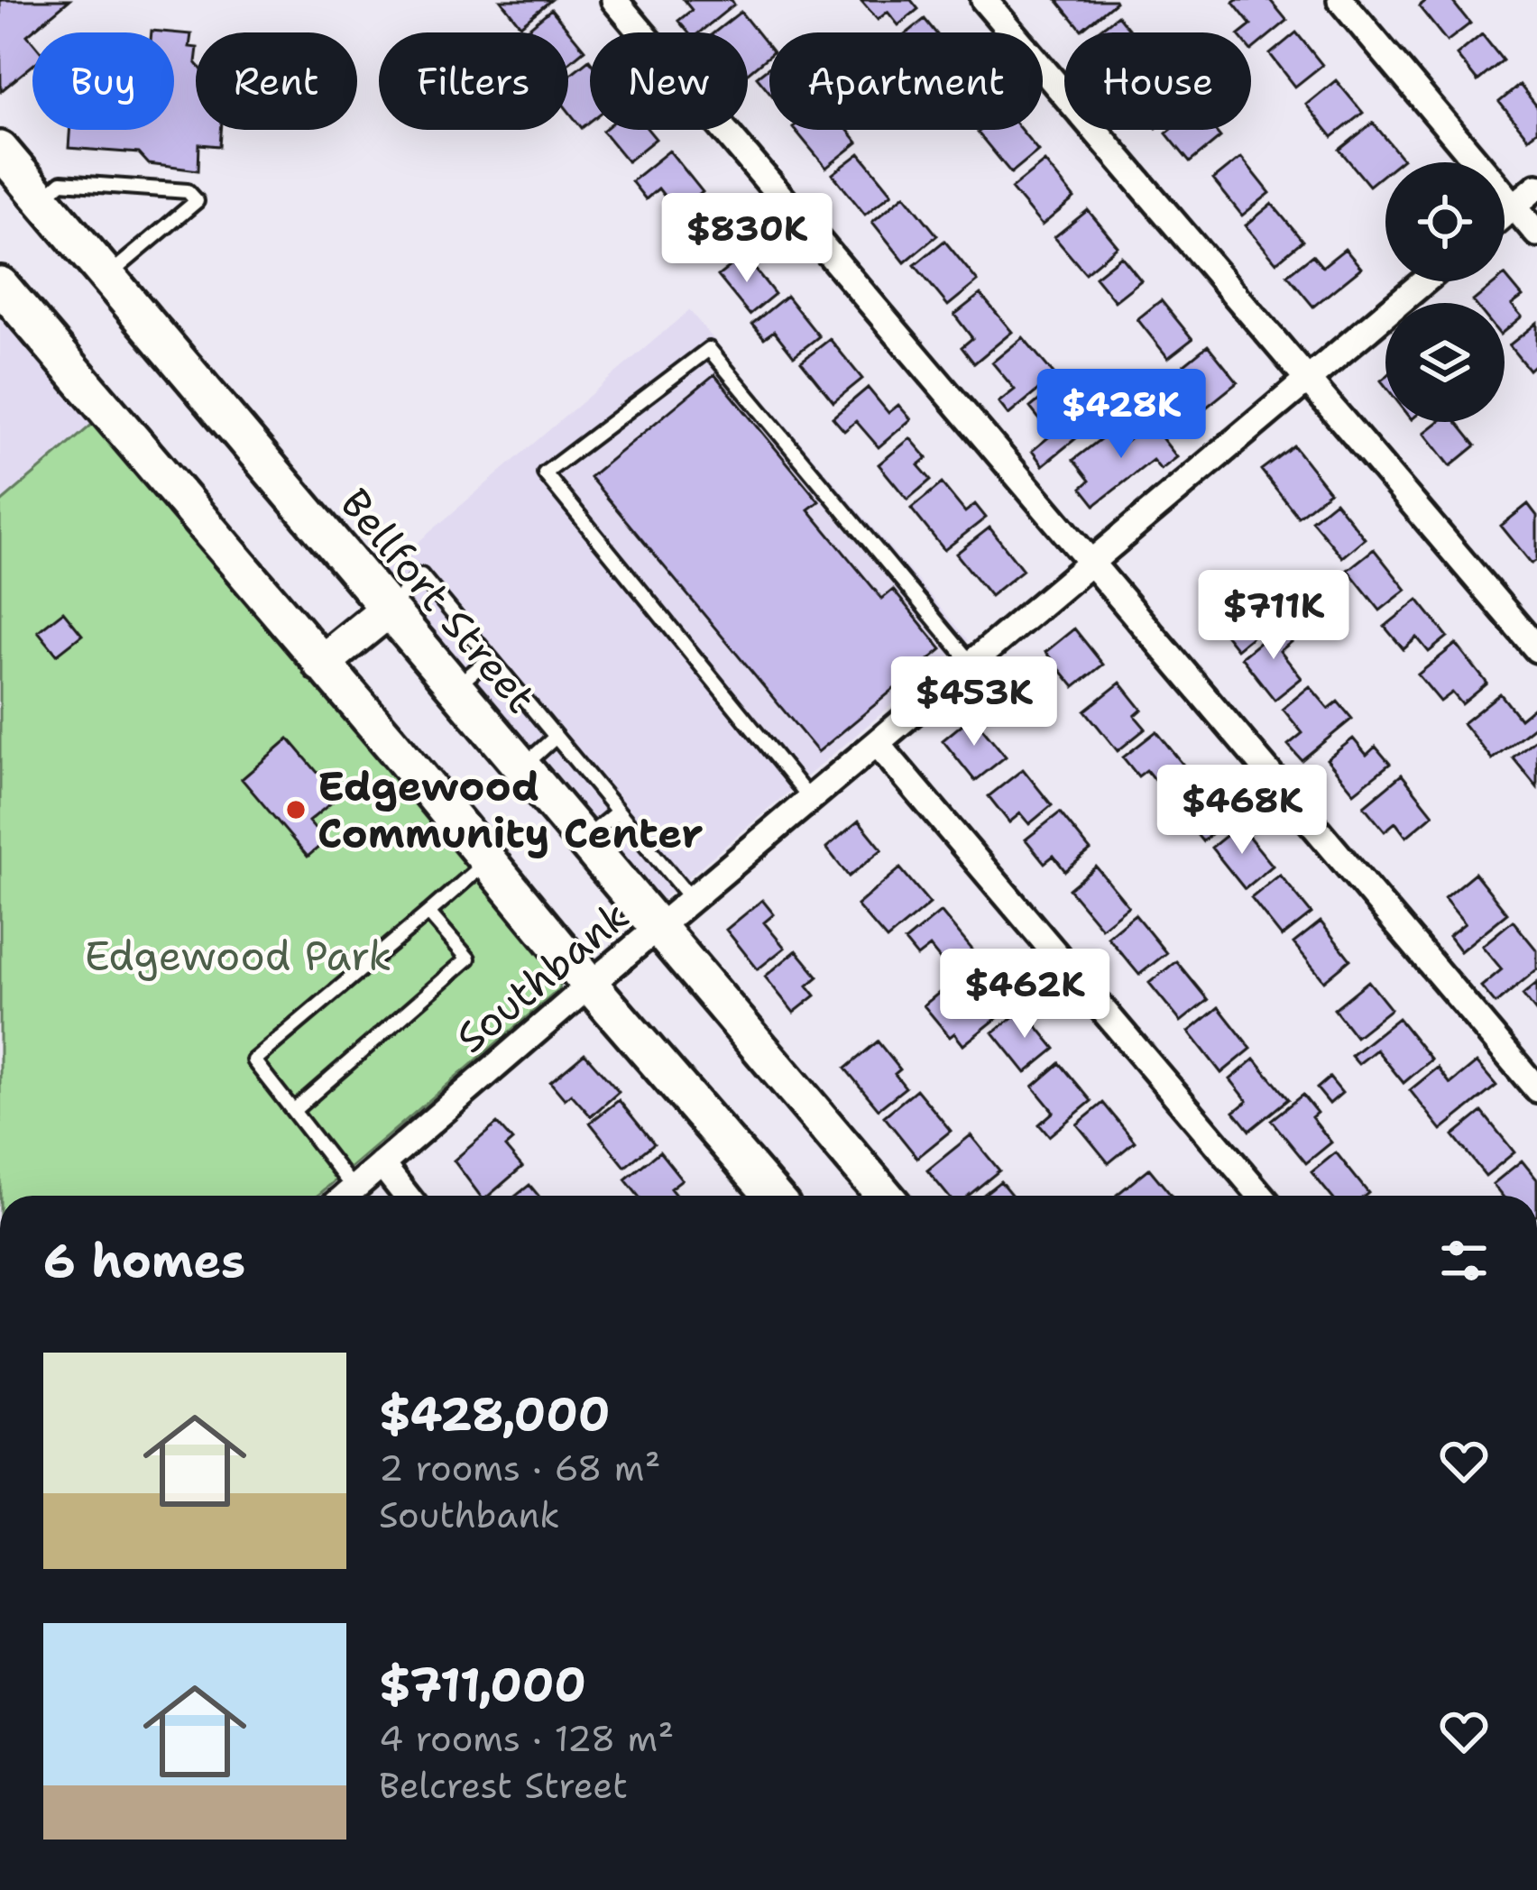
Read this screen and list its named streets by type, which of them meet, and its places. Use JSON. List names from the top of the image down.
{
  "streets": {
    "main road": ["Bellfort Street"],
    "street": ["Southbank"]
  },
  "crossings": [
    ["Bellfort Street", "Southbank"]
  ],
  "parks": ["Edgewood Park"],
  "places": ["Edgewood Community Center"],
  "page": {
    "chip": [
      "Buy",
      "Rent",
      "Filters",
      "New",
      "Apartment",
      "House"
    ],
    "price": [
      "$830K",
      "$428K",
      "$711K",
      "$453K",
      "$468K",
      "$462K"
    ],
    "heading": "6 homes",
    "list": [
      {
        "name": "$428,000",
        "note": "2 rooms · 68 m² · Southbank"
      },
      {
        "name": "$711,000",
        "note": "4 rooms · 128 m² · Belcrest Street"
      }
    ]
  }
}
